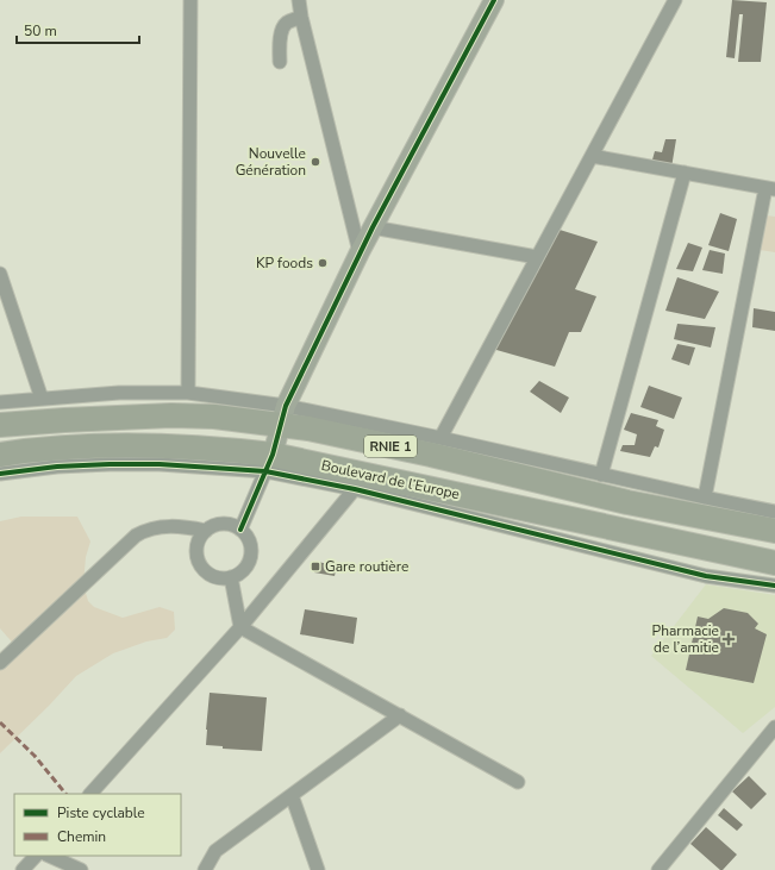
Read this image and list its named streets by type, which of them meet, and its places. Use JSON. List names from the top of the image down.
{
  "streets": {
    "highway": ["RNIE 1", "Boulevard de l’Europe"]
  },
  "places": {
    "other": ["Nouvelle Génération", "KP foods"],
    "transit": ["Gare routière"],
    "health": ["Pharmacie de l’amitie"]
  },
  "legend": ["Piste cyclable", "Chemin"],
  "scale_bar": "50 m"
}
